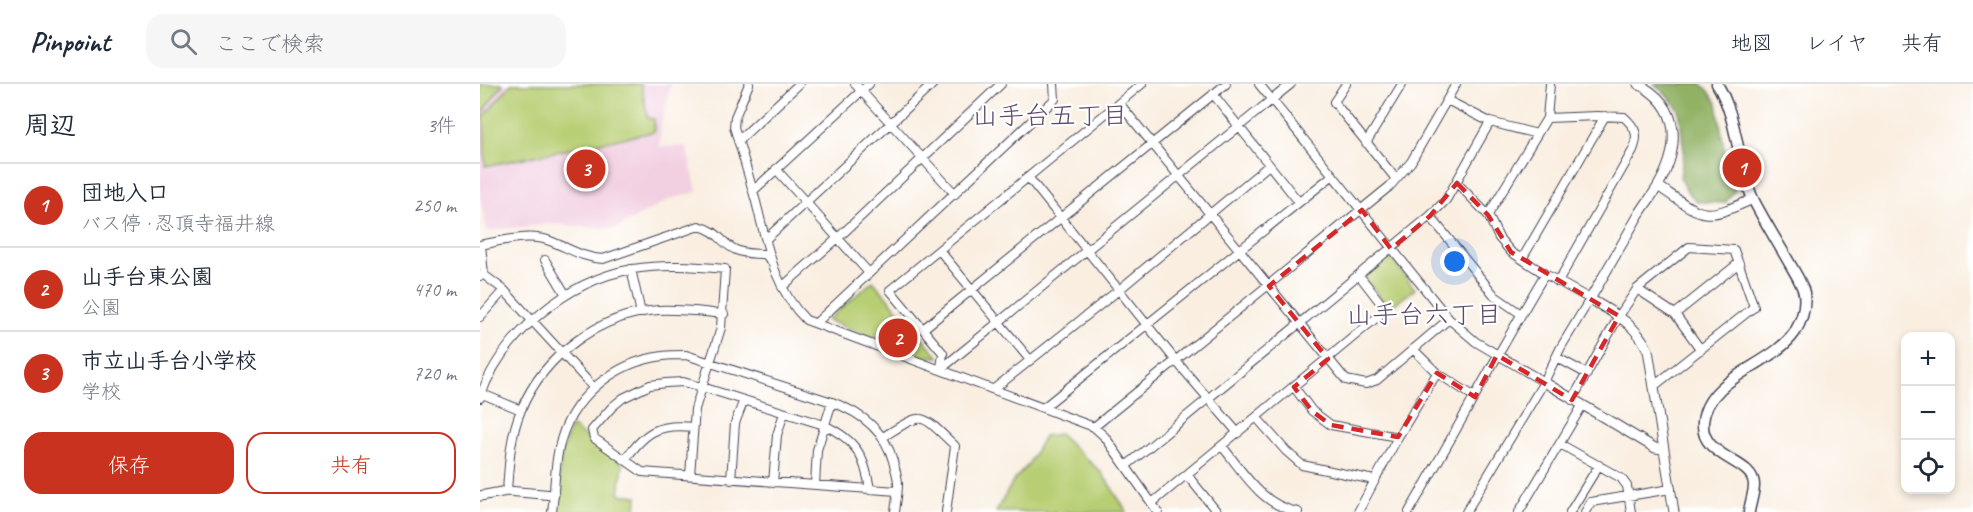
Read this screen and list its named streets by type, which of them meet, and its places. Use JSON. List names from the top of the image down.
{
  "districts": ["山手台五丁目", "山手台六丁目"],
  "page": {
    "header": "Pinpoint",
    "search": "ここで検索",
    "nav": ["地図", "レイヤ", "共有"],
    "heading": ["周辺", "3件"],
    "pins": ["1", "3", "2"],
    "list": [
      {
        "mark": "1",
        "name": "団地入口",
        "note": "バス停 · 忍頂寺福井線",
        "value": "250 m"
      },
      {
        "mark": "2",
        "name": "山手台東公園",
        "note": "公園",
        "value": "470 m"
      },
      {
        "mark": "3",
        "name": "市立山手台小学校",
        "note": "学校",
        "value": "720 m"
      }
    ],
    "map_buttons": ["+", "−"],
    "buttons": ["保存", "共有"]
  }
}
